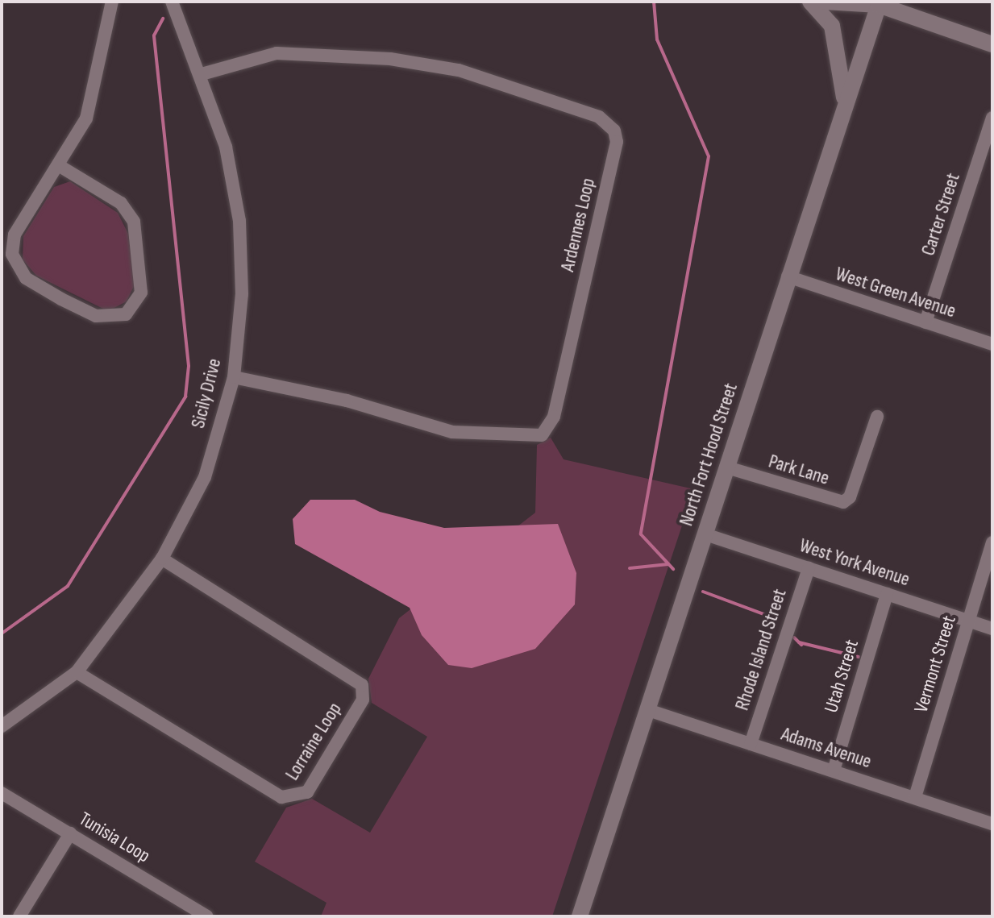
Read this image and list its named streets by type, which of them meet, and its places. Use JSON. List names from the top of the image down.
{
  "streets": {
    "main road": ["North Fort Hood Street"],
    "street": [
      "Carter Street",
      "Ardennes Loop",
      "West Green Avenue",
      "Sicily Drive",
      "Park Lane",
      "West York Avenue",
      "Rhode Island Street",
      "Vermont Street",
      "Utah Street",
      "Lorraine Loop",
      "Adams Avenue",
      "Tunisia Loop"
    ]
  },
  "crossings": [
    ["Carter Street", "West Green Avenue"],
    ["Ardennes Loop", "Sicily Drive"],
    ["West Green Avenue", "North Fort Hood Street"],
    ["Sicily Drive", "Lorraine Loop"],
    ["North Fort Hood Street", "Park Lane"],
    ["North Fort Hood Street", "West York Avenue"],
    ["North Fort Hood Street", "Adams Avenue"],
    ["West York Avenue", "Rhode Island Street"],
    ["West York Avenue", "Vermont Street"],
    ["West York Avenue", "Utah Street"],
    ["Rhode Island Street", "Adams Avenue"],
    ["Vermont Street", "Adams Avenue"],
    ["Utah Street", "Adams Avenue"]
  ]
}
